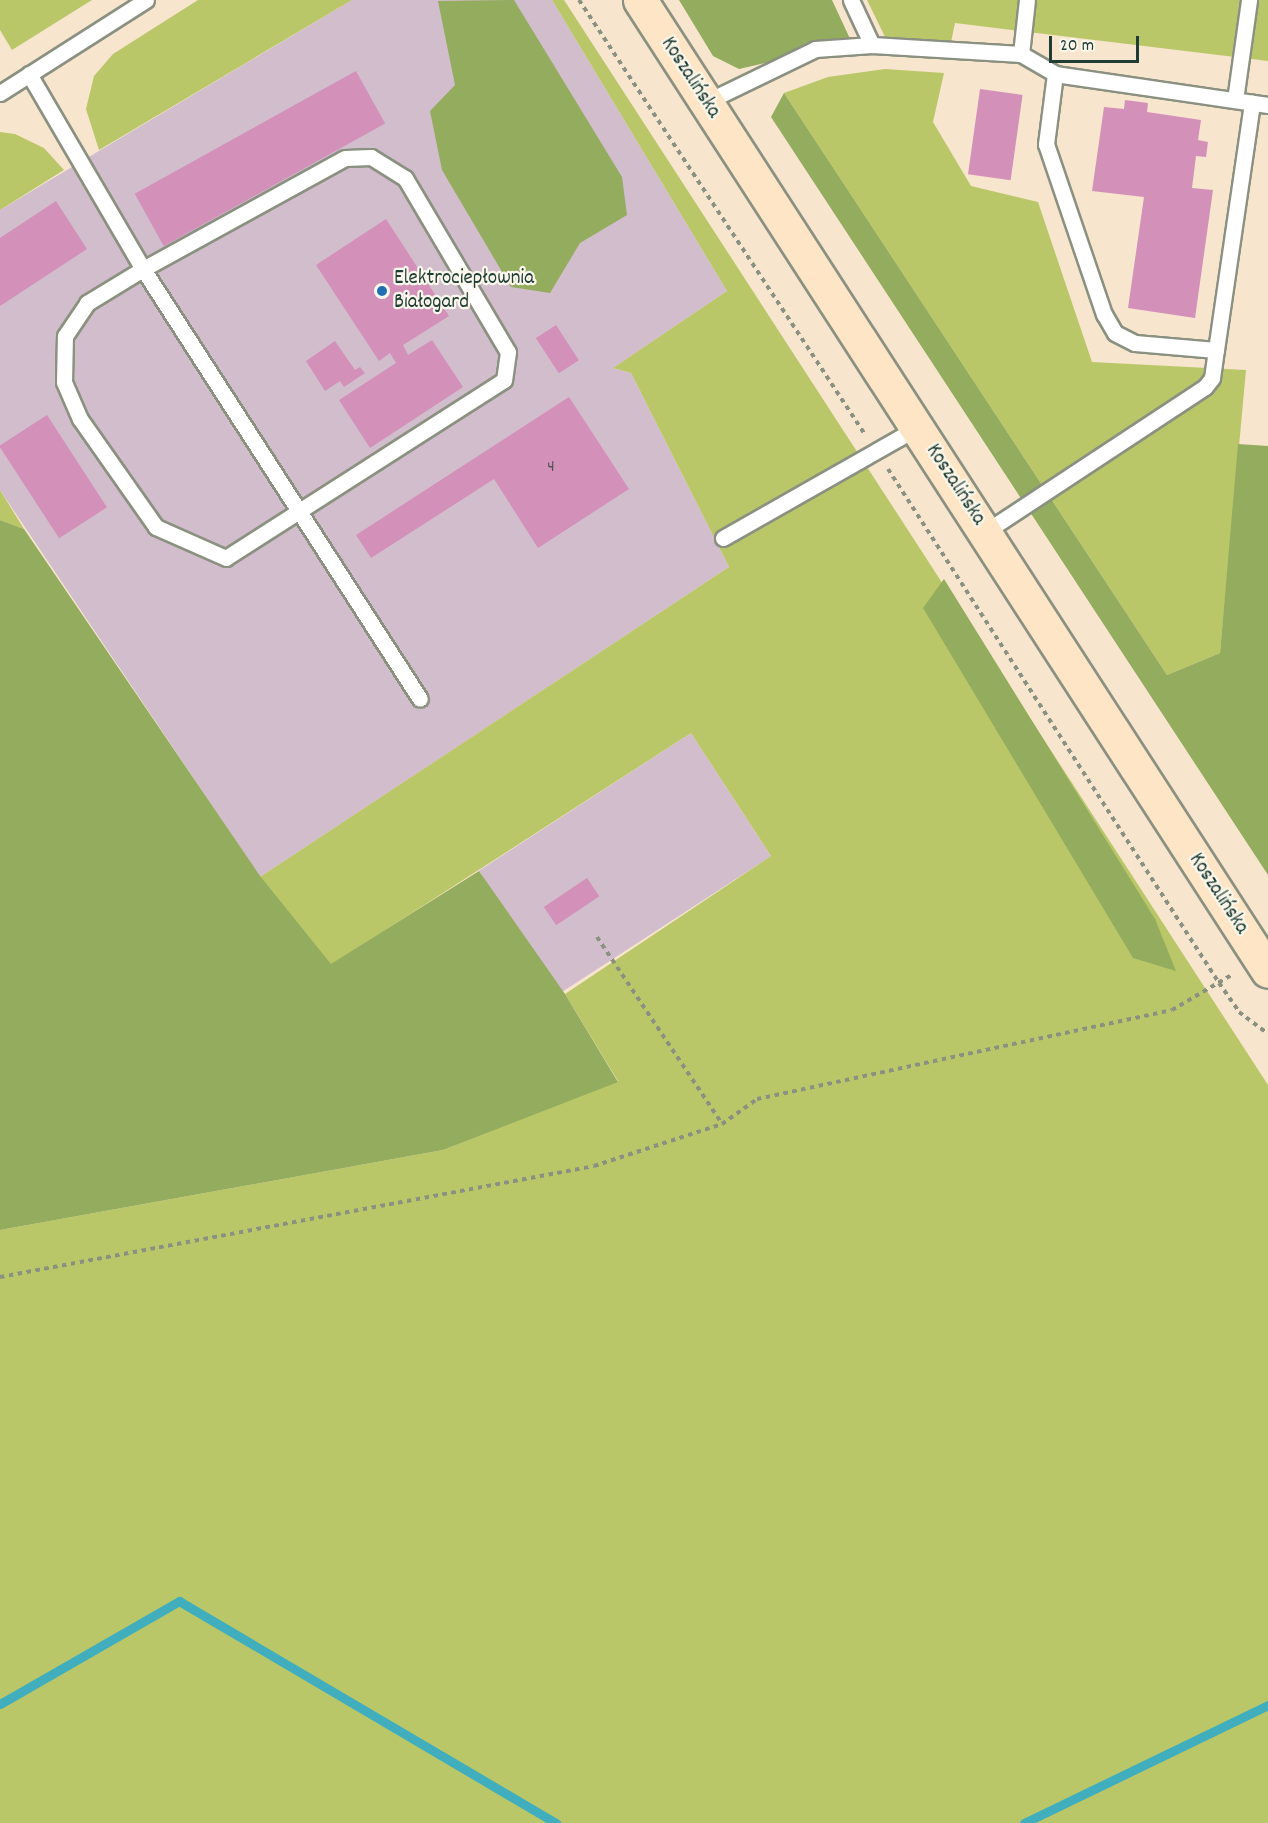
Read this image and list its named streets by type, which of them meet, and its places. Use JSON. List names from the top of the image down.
{
  "streets": {
    "street": ["Koszalińska"]
  },
  "places": ["Elektrociepłownia Białogard"],
  "house_numbers": ["4"],
  "scale_bar": "20 m"
}
